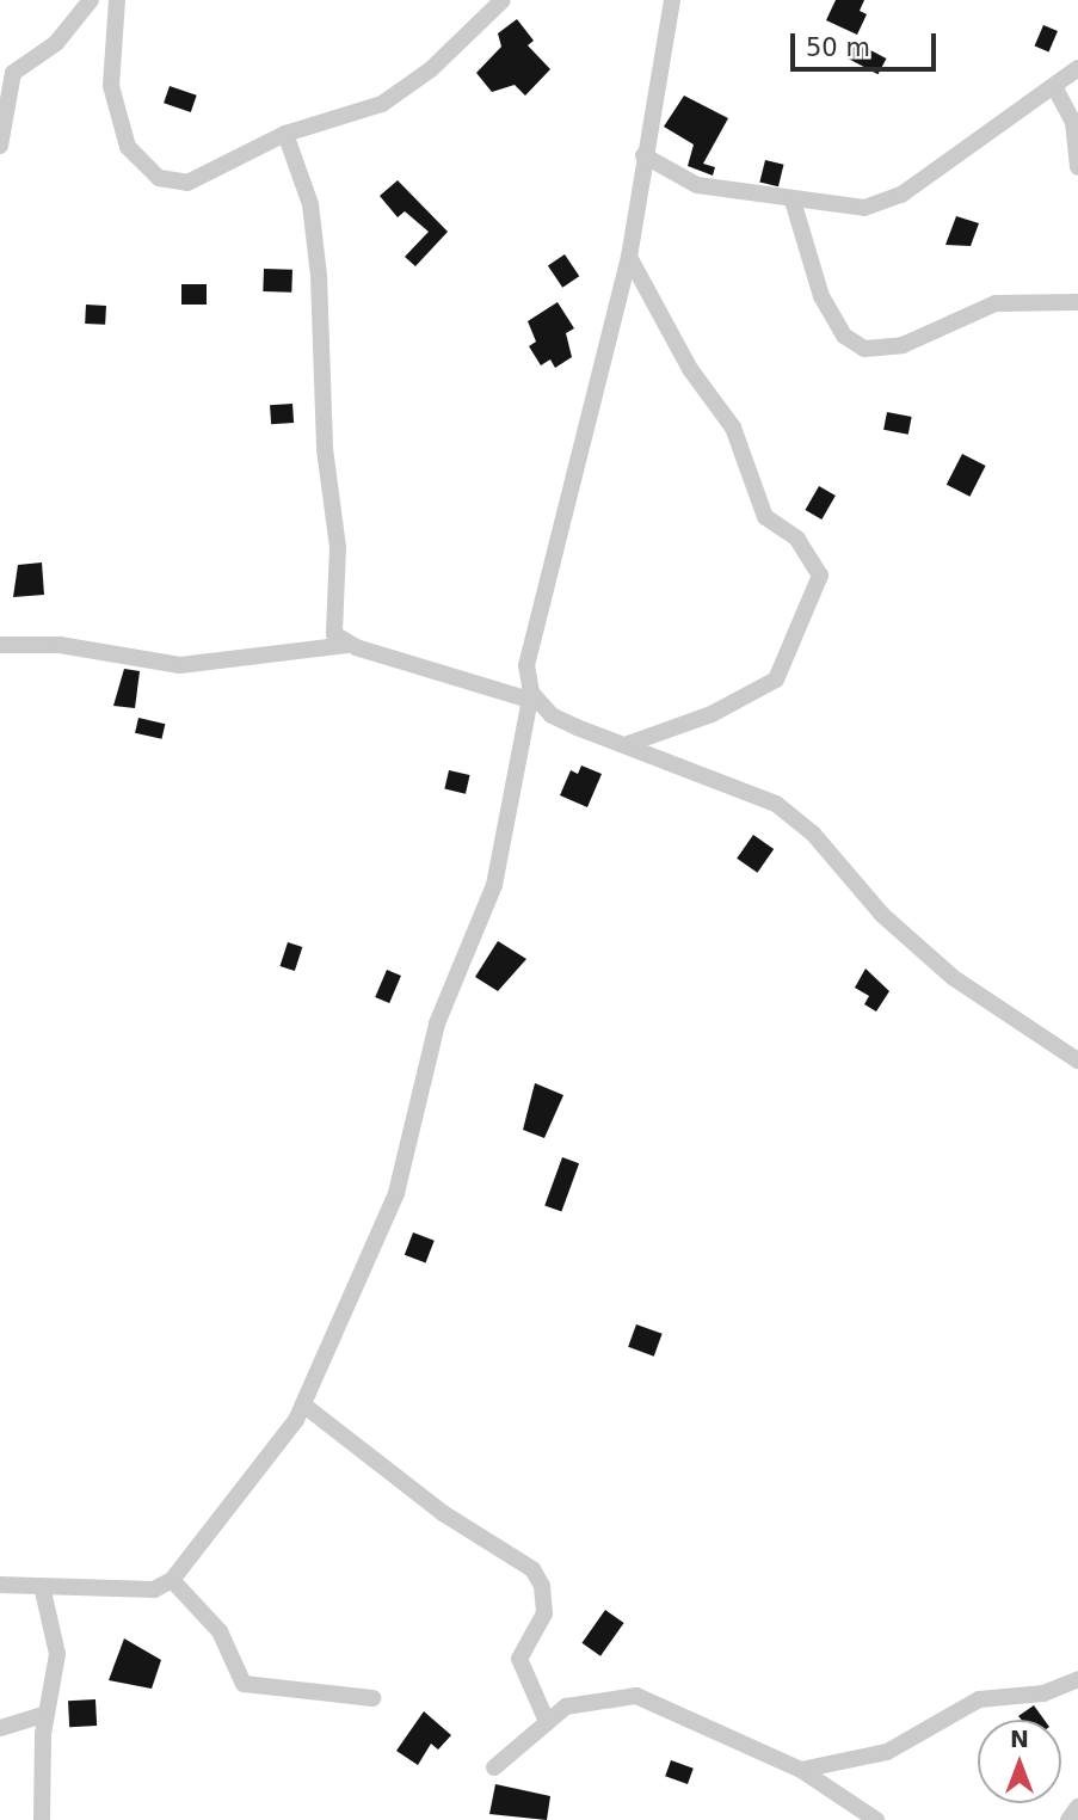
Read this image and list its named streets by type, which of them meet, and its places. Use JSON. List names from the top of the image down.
{
  "scale_bar": "50 m",
  "north": "top"
}
